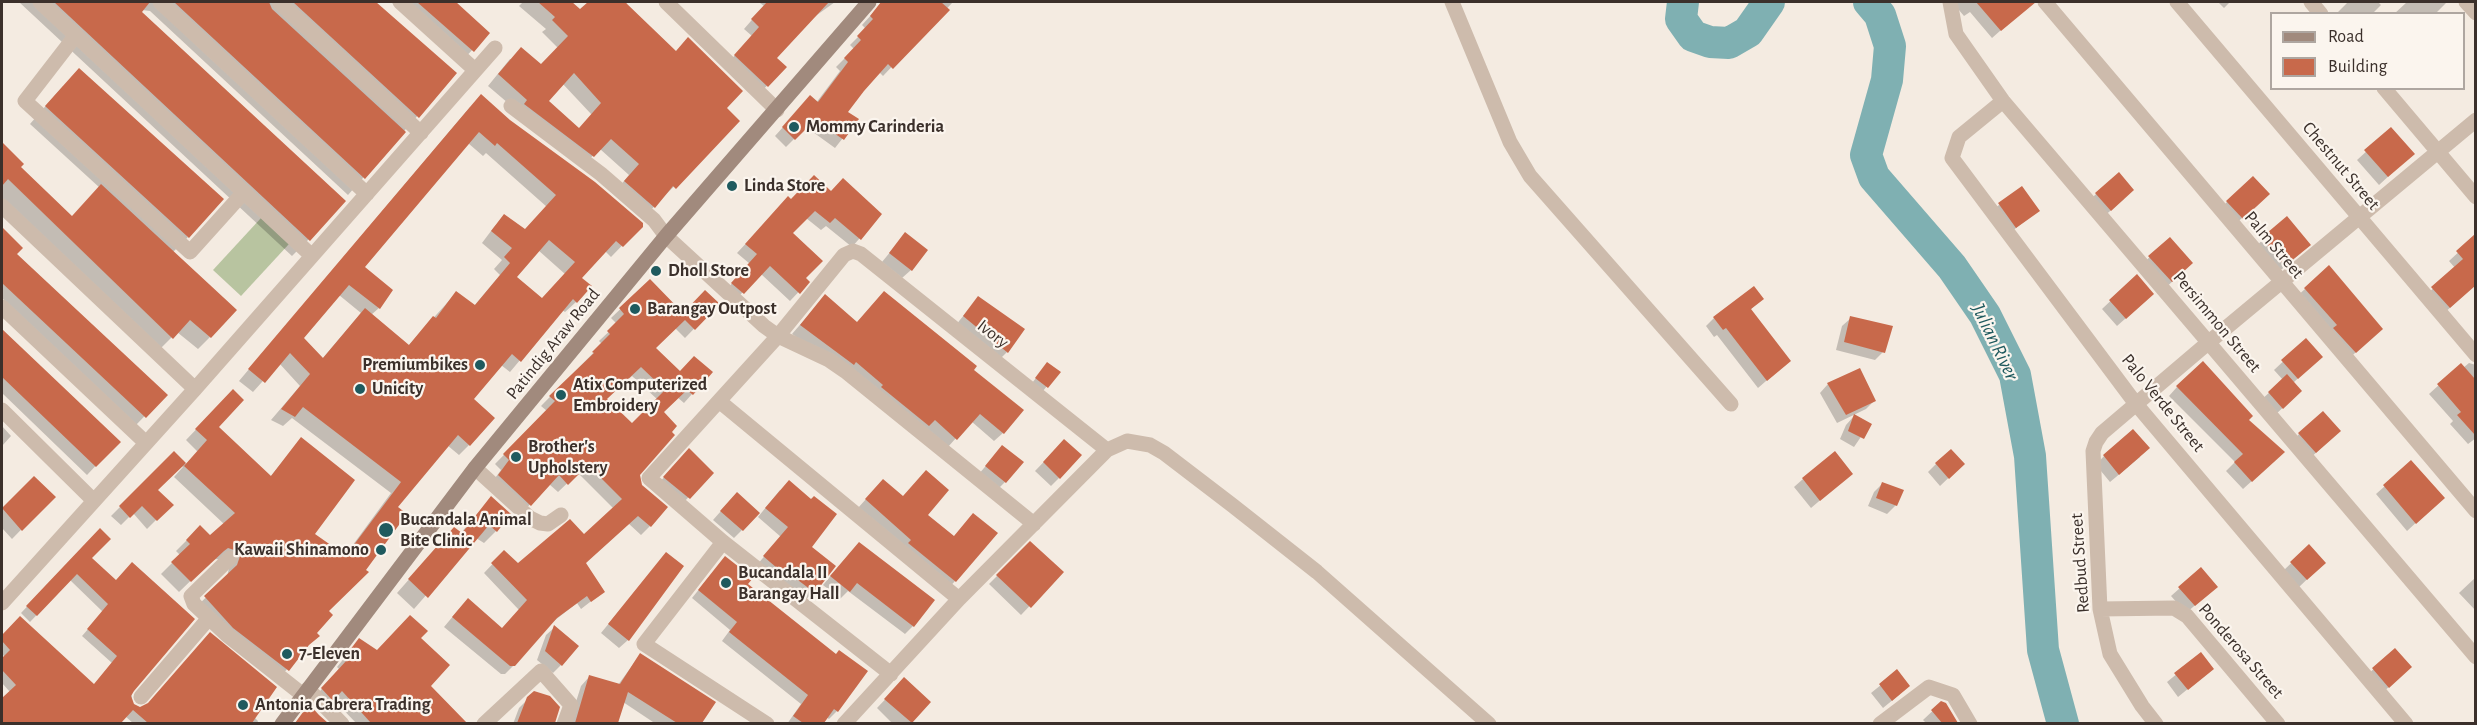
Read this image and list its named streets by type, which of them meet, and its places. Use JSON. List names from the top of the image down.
{
  "streets": {
    "main road": ["Patindig Araw Road"],
    "street": [
      "Chestnut Street",
      "Palm Street",
      "Persimmon Street",
      "Ivory",
      "Palo Verde Street",
      "Redbud Street",
      "Ponderosa Street"
    ]
  },
  "crossings": [
    ["Chestnut Street", "Redbud Street"],
    ["Palm Street", "Redbud Street"],
    ["Persimmon Street", "Palo Verde Street"],
    ["Persimmon Street", "Redbud Street"],
    ["Palo Verde Street", "Redbud Street"],
    ["Redbud Street", "Ponderosa Street"]
  ],
  "water": ["Julian River"],
  "places": [
    "Mommy Carinderia",
    "Linda Store",
    "Dholl Store",
    "Barangay Outpost",
    "Premiumbikes",
    "Unicity",
    "Atix Computerized Embroidery",
    "Brother's Upholstery",
    "Bucandala Animal Bite Clinic",
    "Kawaii Shinamono",
    "Bucandala II Barangay Hall",
    "7-Eleven",
    "Antonia Cabrera Trading"
  ],
  "legend": ["Road", "Building"]
}
